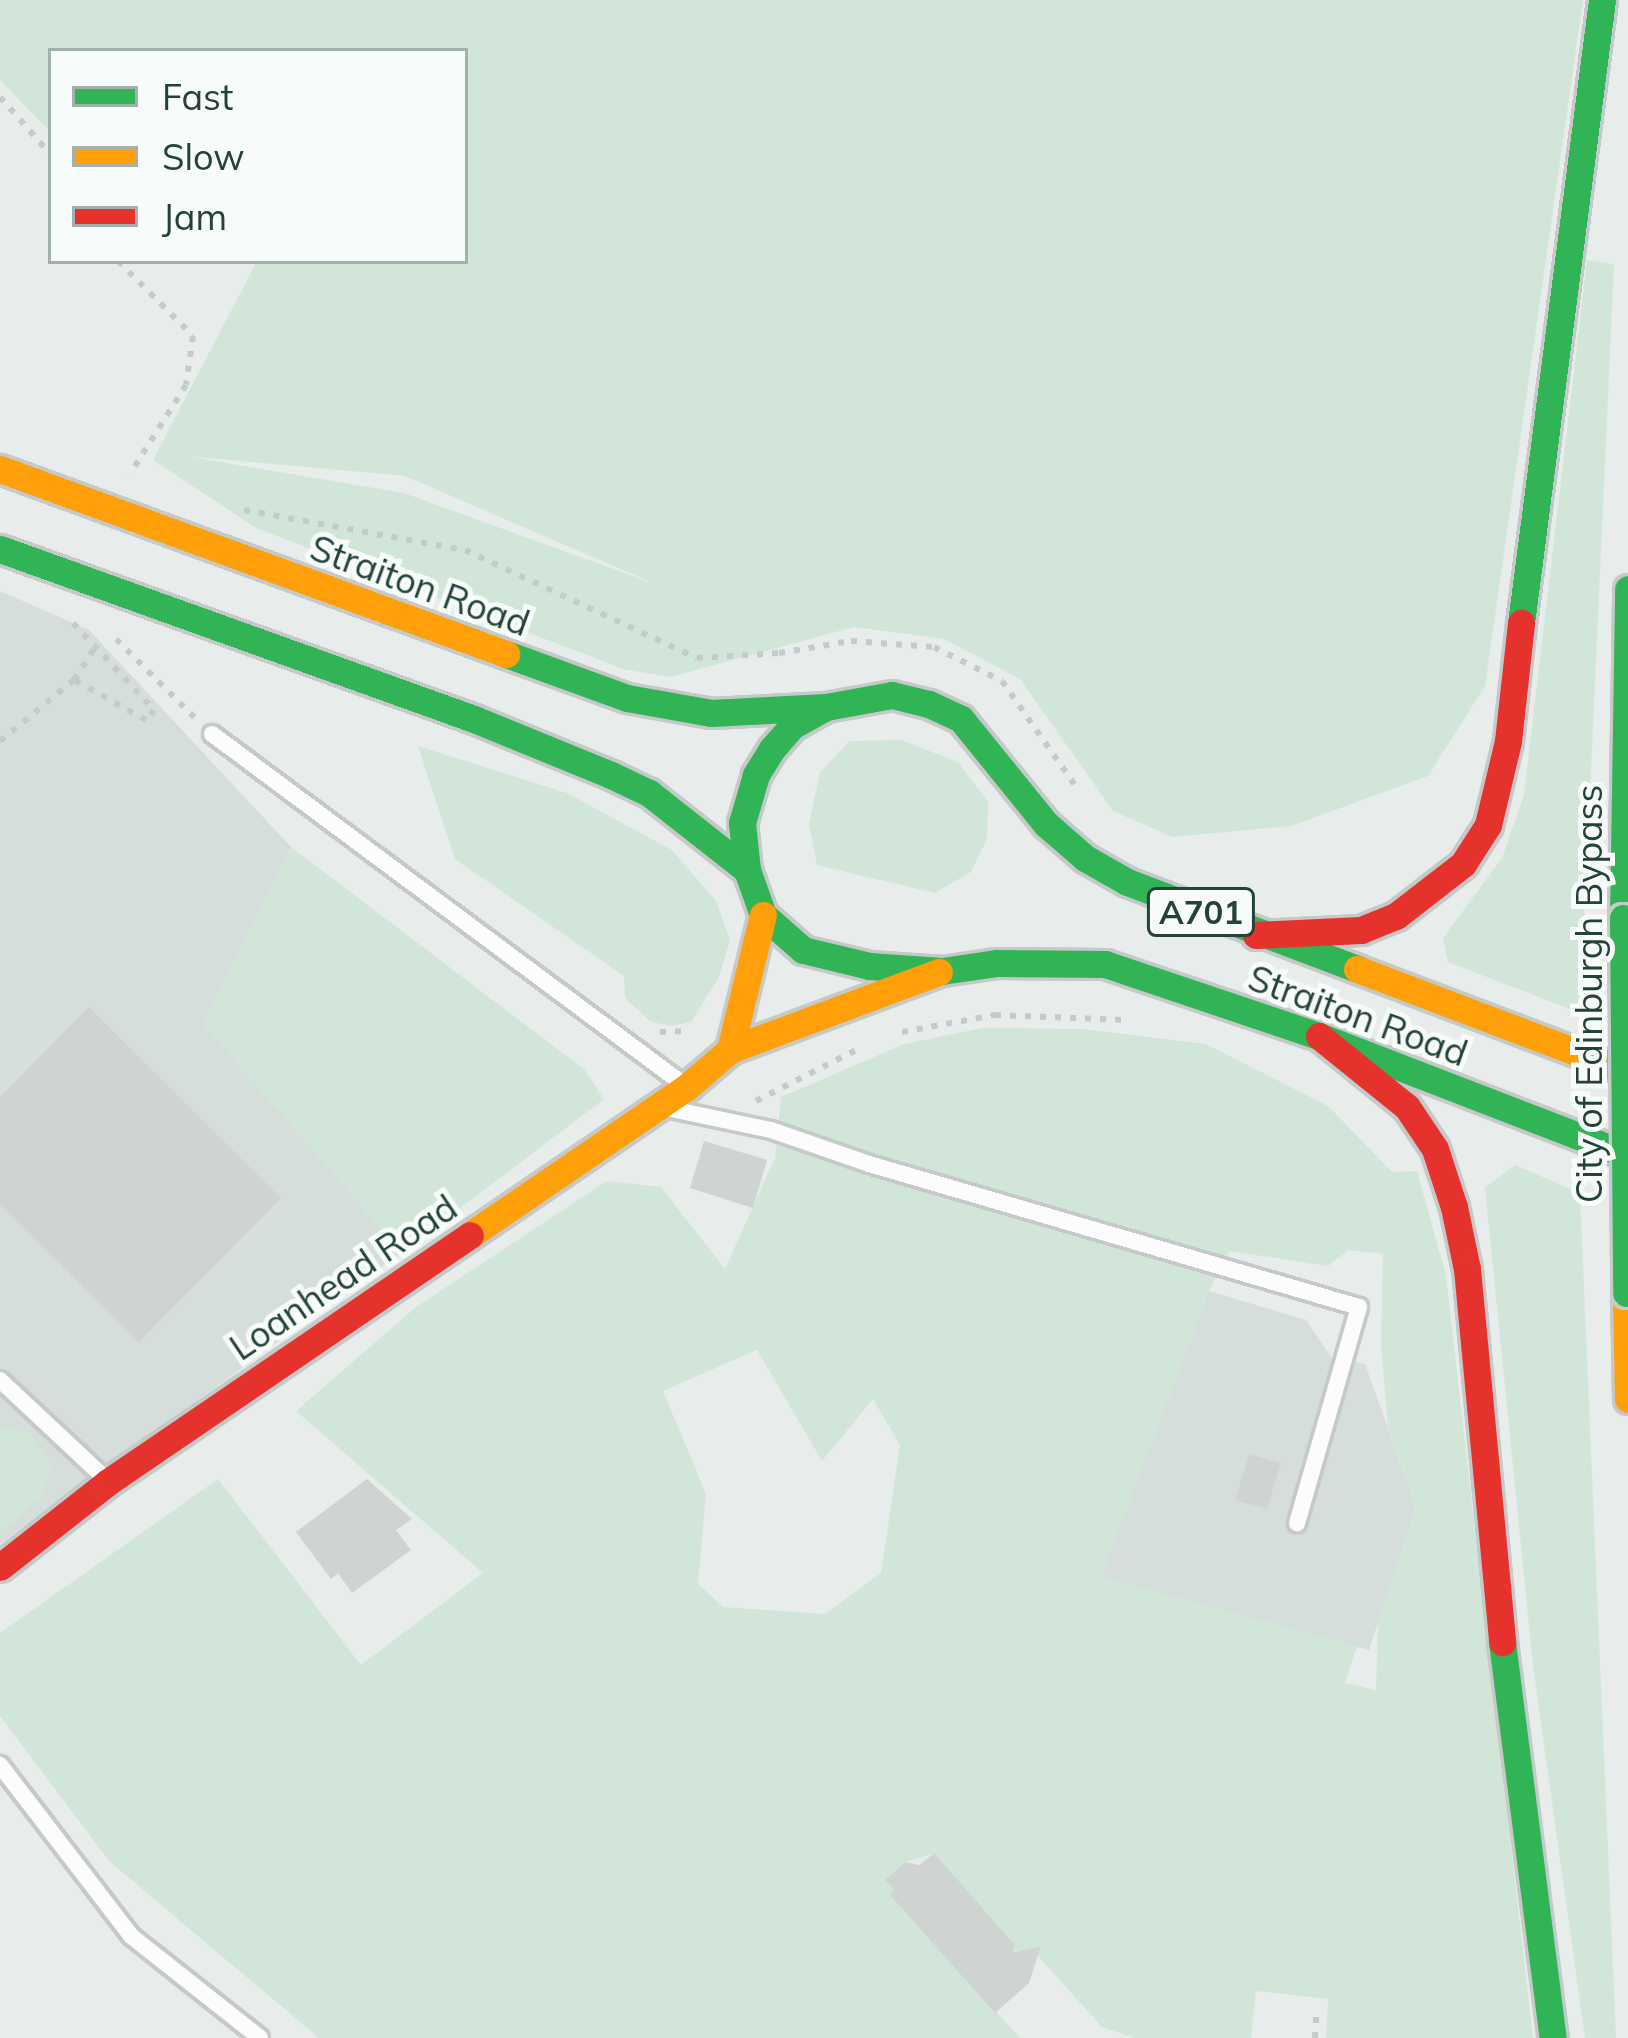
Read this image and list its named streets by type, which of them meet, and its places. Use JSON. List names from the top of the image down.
{
  "streets": {
    "main road": [
      "Straiton Road",
      "A701",
      "City of Edinburgh Bypass",
      "Loanhead Road"
    ]
  },
  "crossings": [
    ["Straiton Road", "Loanhead Road"]
  ],
  "legend": ["Fast", "Slow", "Jam"]
}
